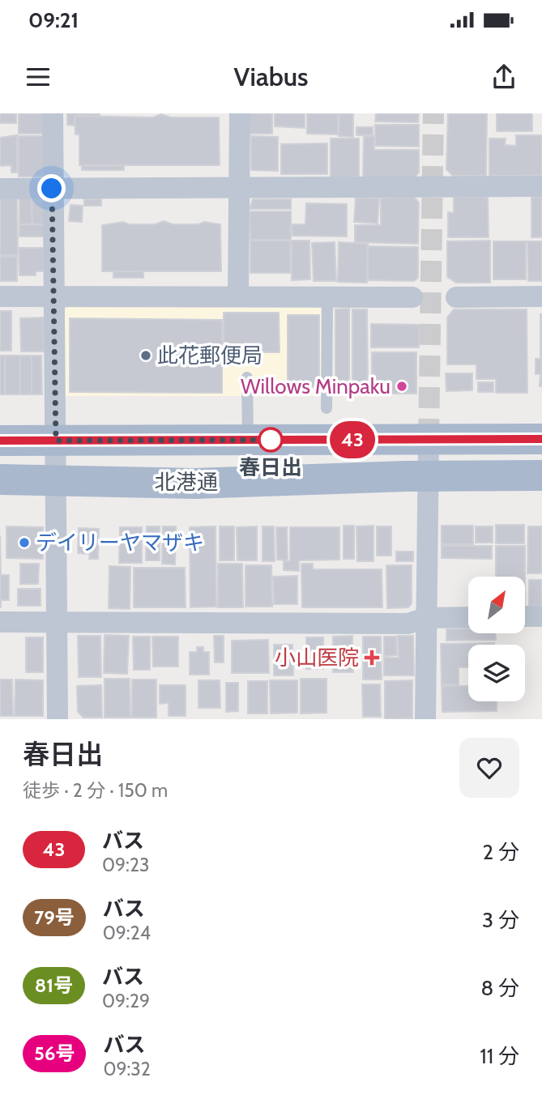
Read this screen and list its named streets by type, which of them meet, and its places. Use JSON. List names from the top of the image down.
{
  "streets": {
    "main road": ["北港通"]
  },
  "places": {
    "other": [
      "此花郵便局",
      "Willows Minpaku",
      "春日出",
      "デイリーヤマザキ"
    ],
    "health": ["小山医院"]
  },
  "lines": ["bus line 43"],
  "north": "top right",
  "page": {
    "status": "09:21",
    "header": "Viabus",
    "on_map": "43",
    "heading": ["春日出", "徒歩 · 2 分 · 150 m"],
    "list": [
      {
        "mark": "43",
        "name": "バス",
        "note": "09:23",
        "value": "2 分"
      },
      {
        "mark": "79号",
        "name": "バス",
        "note": "09:24",
        "value": "3 分"
      },
      {
        "mark": "81号",
        "name": "バス",
        "note": "09:29",
        "value": "8 分"
      },
      {
        "mark": "56号",
        "name": "バス",
        "note": "09:32",
        "value": "11 分"
      }
    ]
  }
}
